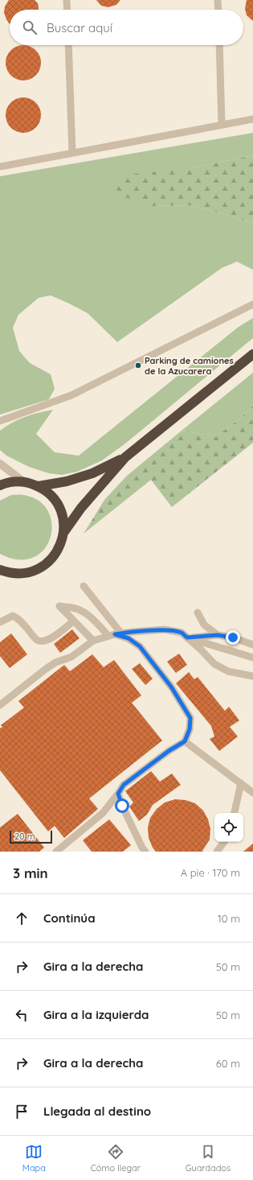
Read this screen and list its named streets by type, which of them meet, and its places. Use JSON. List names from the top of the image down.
{
  "places": ["Parking de camiones de la Azucarera"],
  "scale_bar": "20 m",
  "page": {
    "search": "Buscar aquí",
    "scale": "20 m",
    "heading": ["3 min", "A pie · 170 m"],
    "list": [
      ["Continúa", "10 m"],
      ["Gira a la derecha", "50 m"],
      ["Gira a la izquierda", "50 m"],
      ["Gira a la derecha", "60 m"],
      "Llegada al destino"
    ],
    "nav": ["Mapa", "Cómo llegar", "Guardados"]
  }
}
